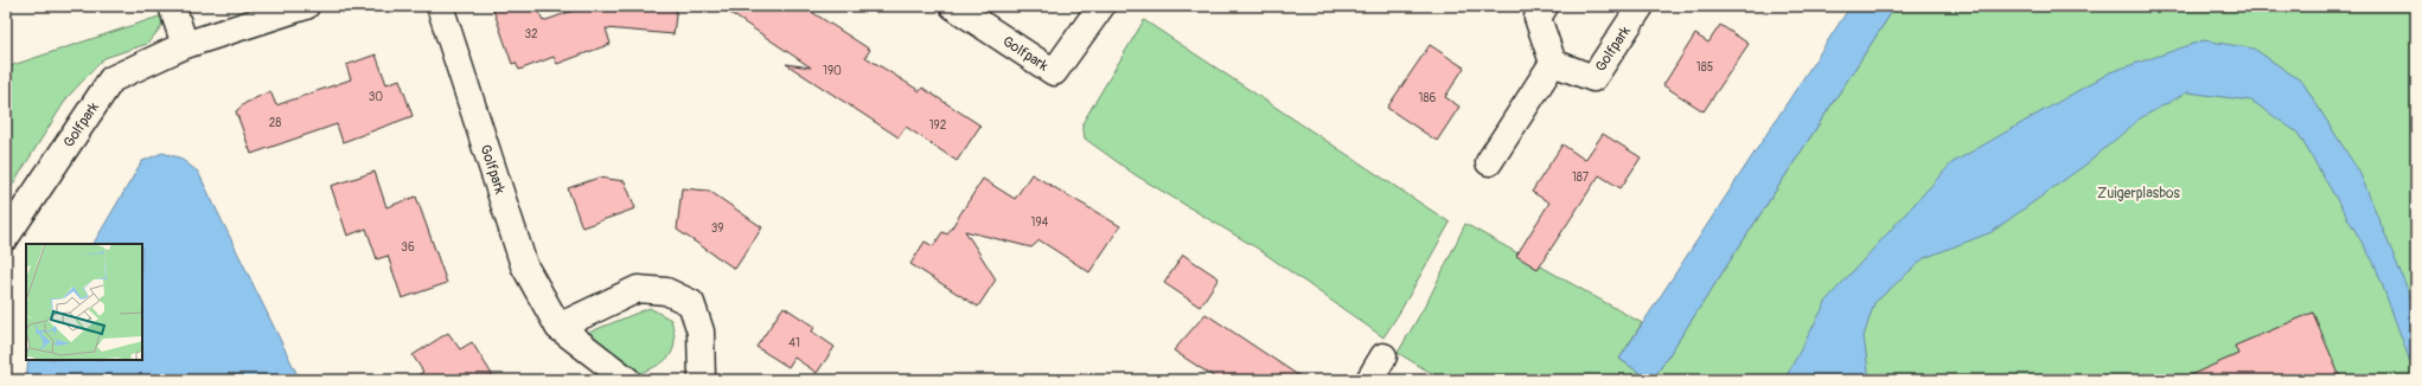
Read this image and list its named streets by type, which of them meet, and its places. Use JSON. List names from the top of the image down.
{
  "streets": {
    "street": ["Golfpark"]
  },
  "parks": ["Zuigerplasbos"],
  "house_numbers": [
    "32",
    "185",
    "190",
    "30",
    "186",
    "28",
    "192",
    "187",
    "194",
    "39",
    "36",
    "41"
  ]
}
